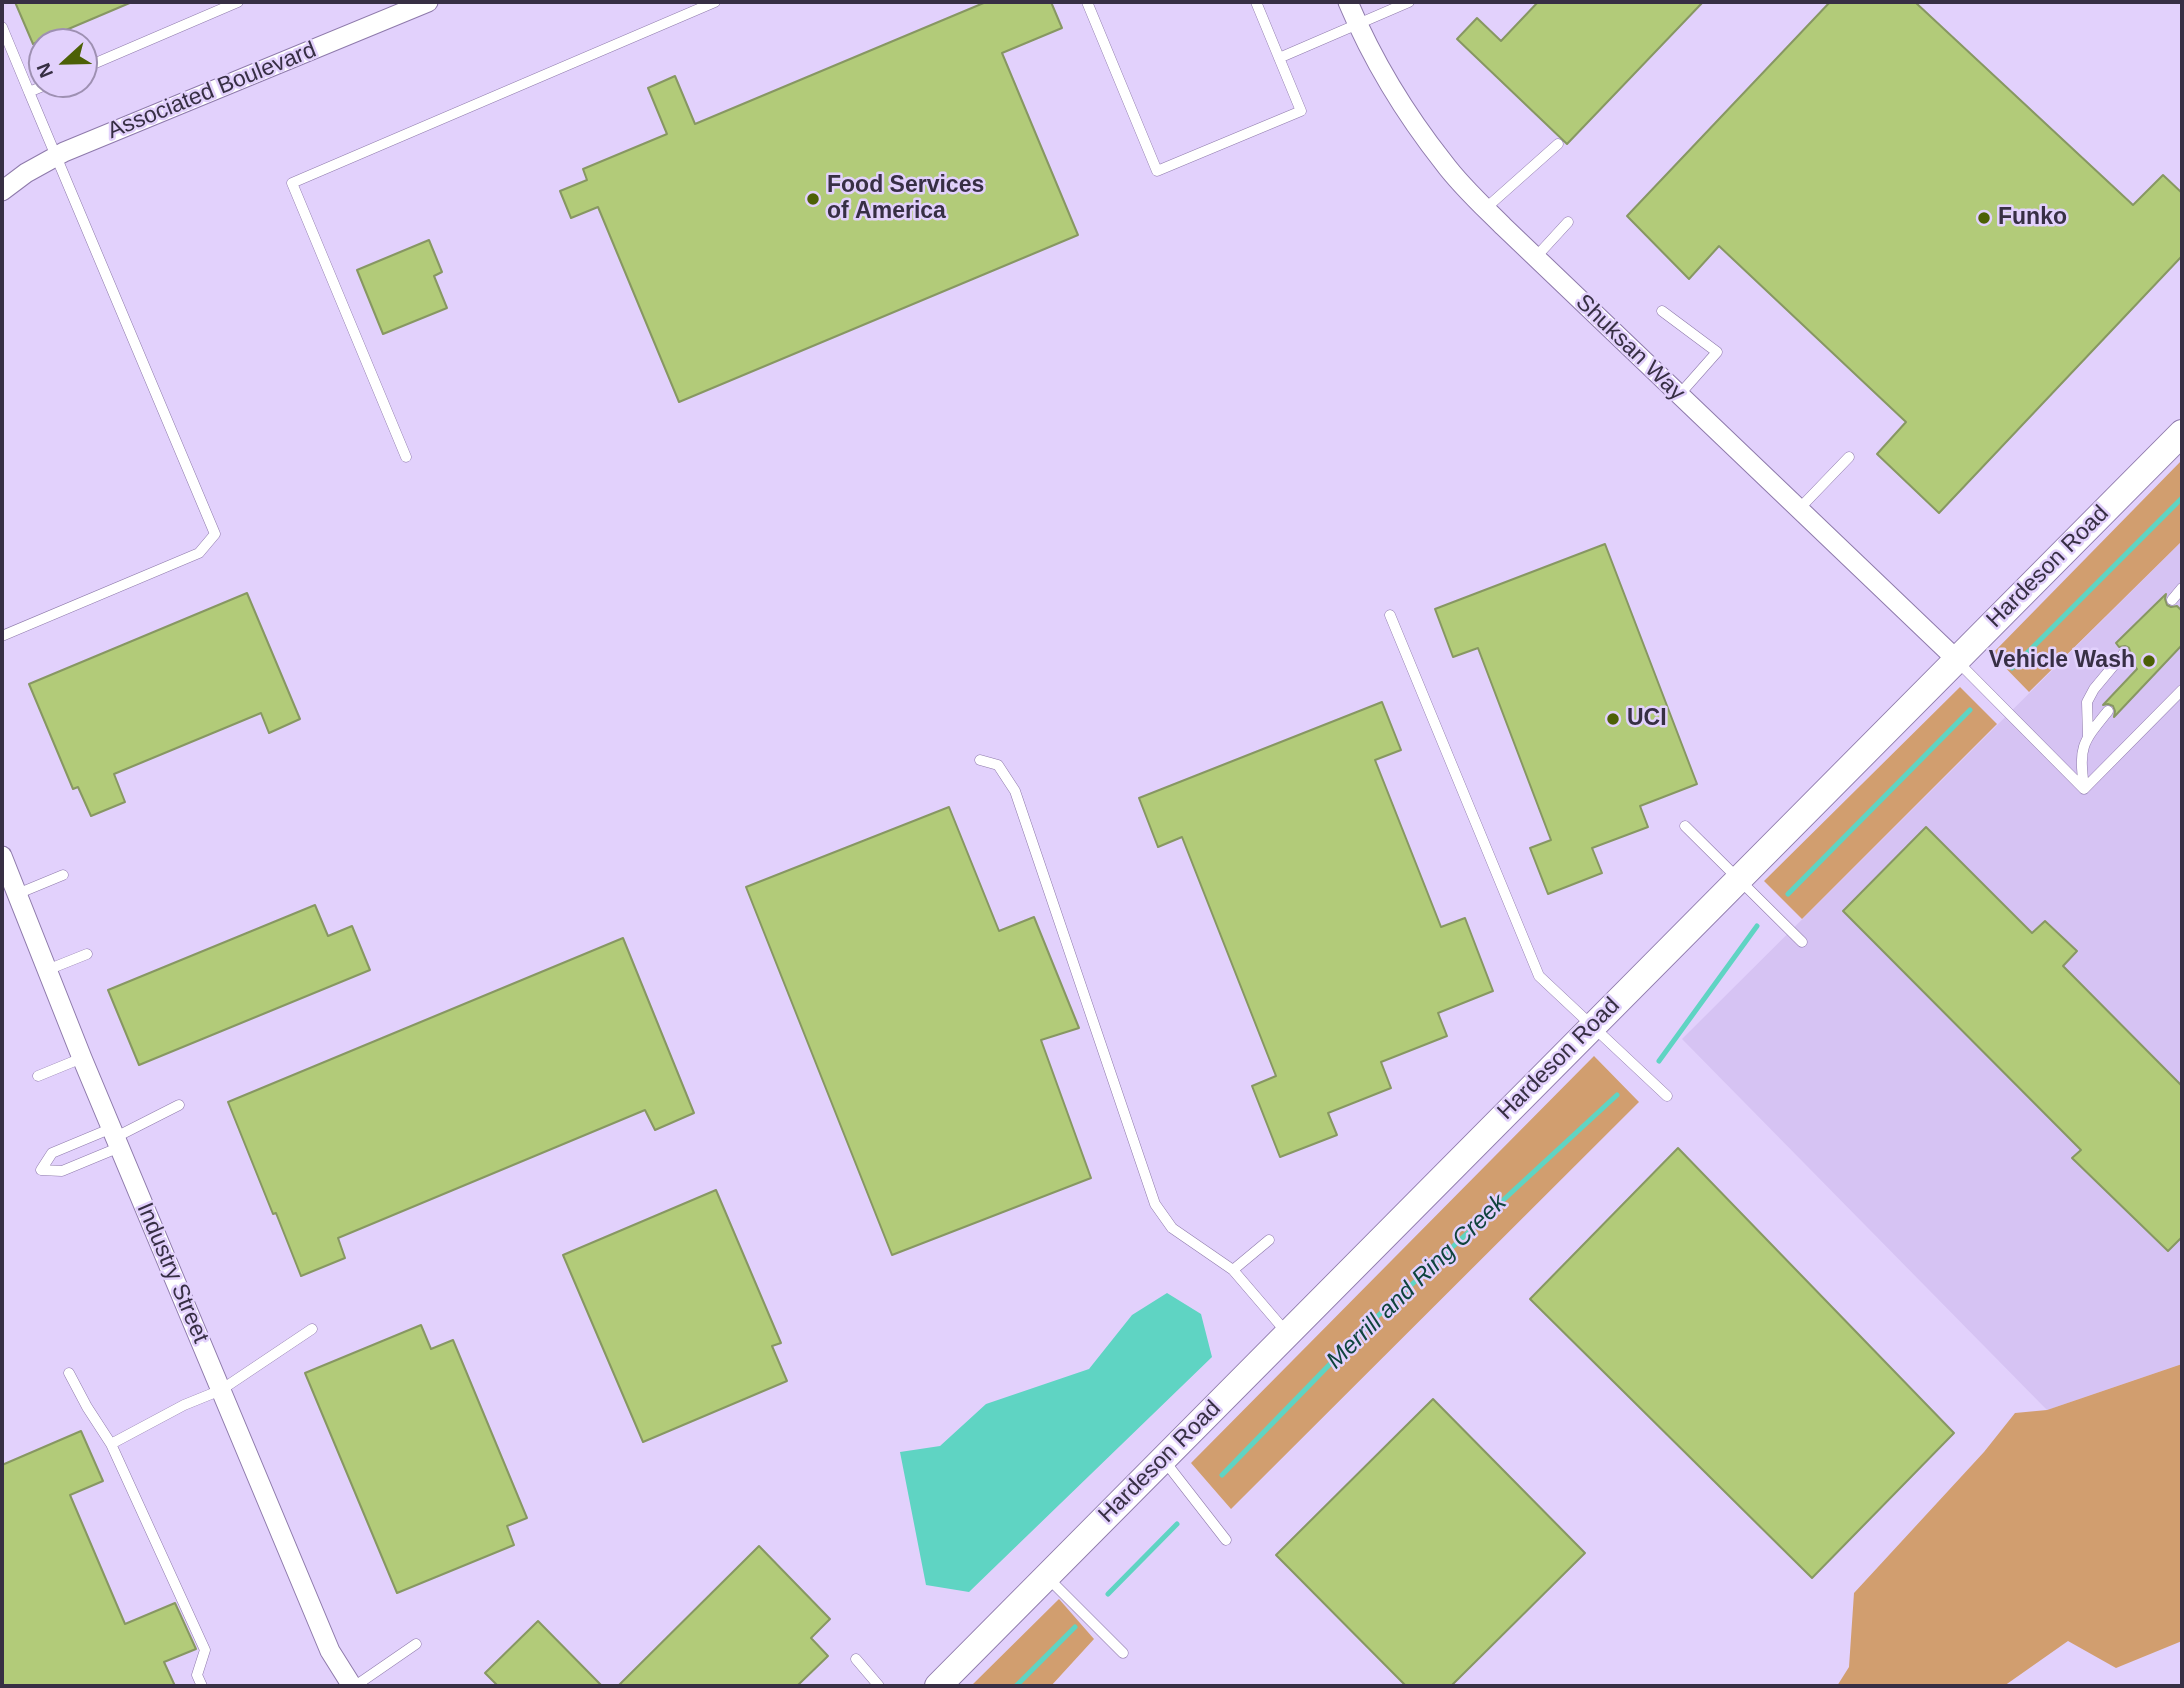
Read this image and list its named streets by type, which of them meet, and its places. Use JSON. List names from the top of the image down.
{
  "streets": {
    "street": [
      "Associated Boulevard",
      "Shuksan Way",
      "Hardeson Road",
      "Industry Street"
    ]
  },
  "crossings": [
    ["Shuksan Way", "Hardeson Road"]
  ],
  "water": ["Merrill and Ring Creek"],
  "places": [
    "Food Services of America",
    "Funko",
    "Vehicle Wash",
    "UCI"
  ],
  "north": "left"
}
